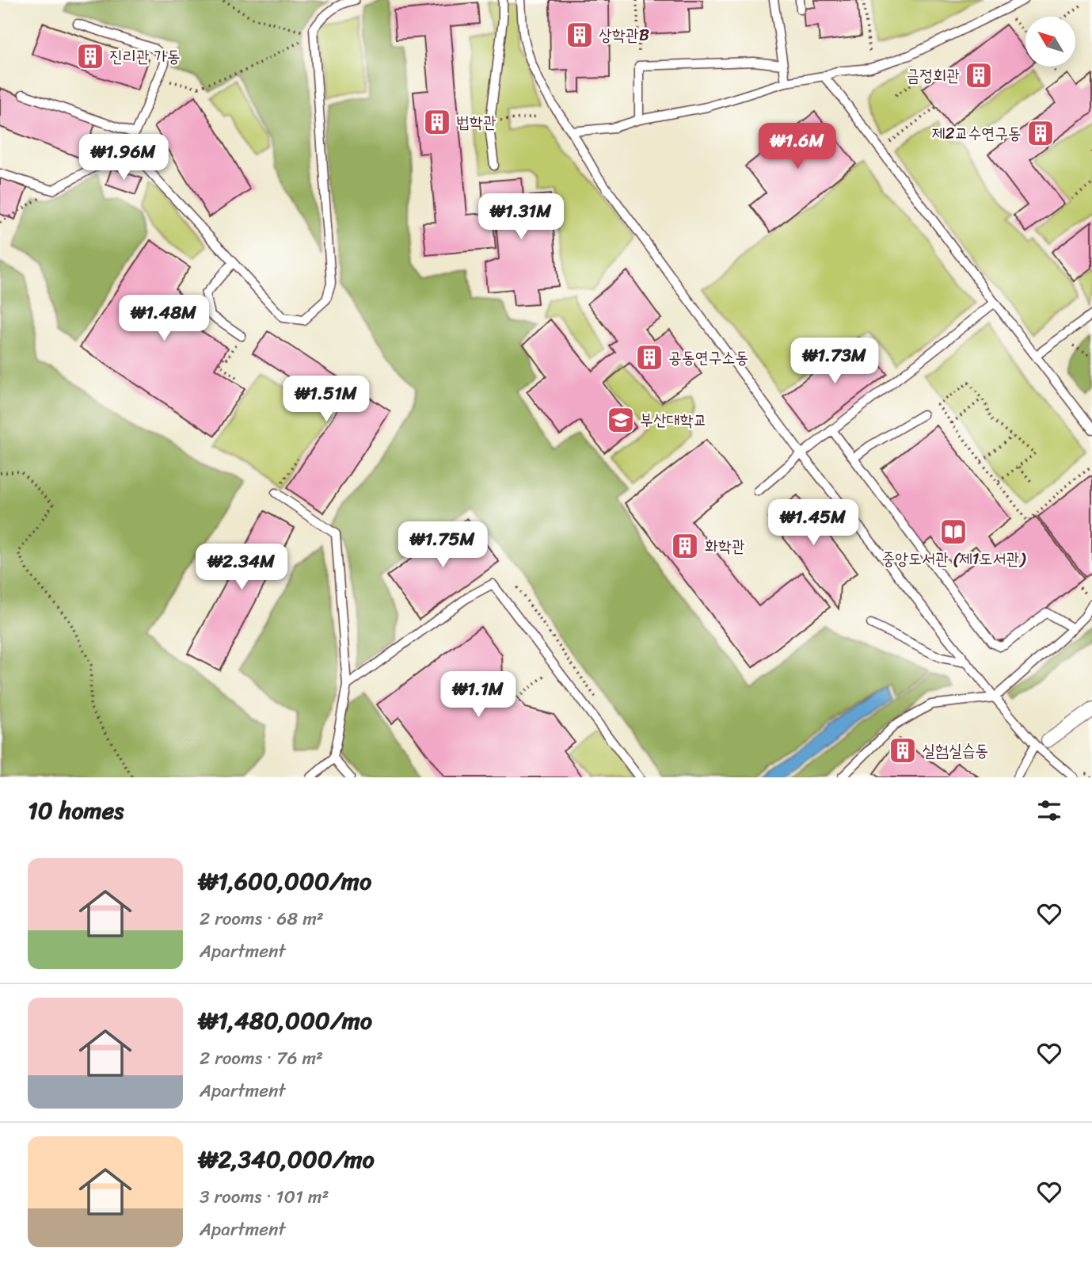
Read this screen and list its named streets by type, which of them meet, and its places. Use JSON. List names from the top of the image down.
{
  "places": {
    "building": [
      "상학관B",
      "진리관 가동",
      "금정회관",
      "법학관",
      "제2교수연구동",
      "공동연구소동",
      "화학관",
      "실험실습동"
    ],
    "school or university": ["부산대학교"],
    "library": ["중앙도서관 (제1도서관)"]
  },
  "north": "top left",
  "page": {
    "price": [
      "₩1.6M",
      "₩1.96M",
      "₩1.31M",
      "₩1.48M",
      "₩1.73M",
      "₩1.51M",
      "₩1.45M",
      "₩1.75M",
      "₩2.34M",
      "₩1.1M"
    ],
    "heading": "10 homes",
    "list": [
      {
        "name": "₩1,600,000/mo",
        "note": "2 rooms · 68 m² · Apartment"
      },
      {
        "name": "₩1,480,000/mo",
        "note": "2 rooms · 76 m² · Apartment"
      },
      {
        "name": "₩2,340,000/mo",
        "note": "3 rooms · 101 m² · Apartment"
      }
    ]
  }
}
